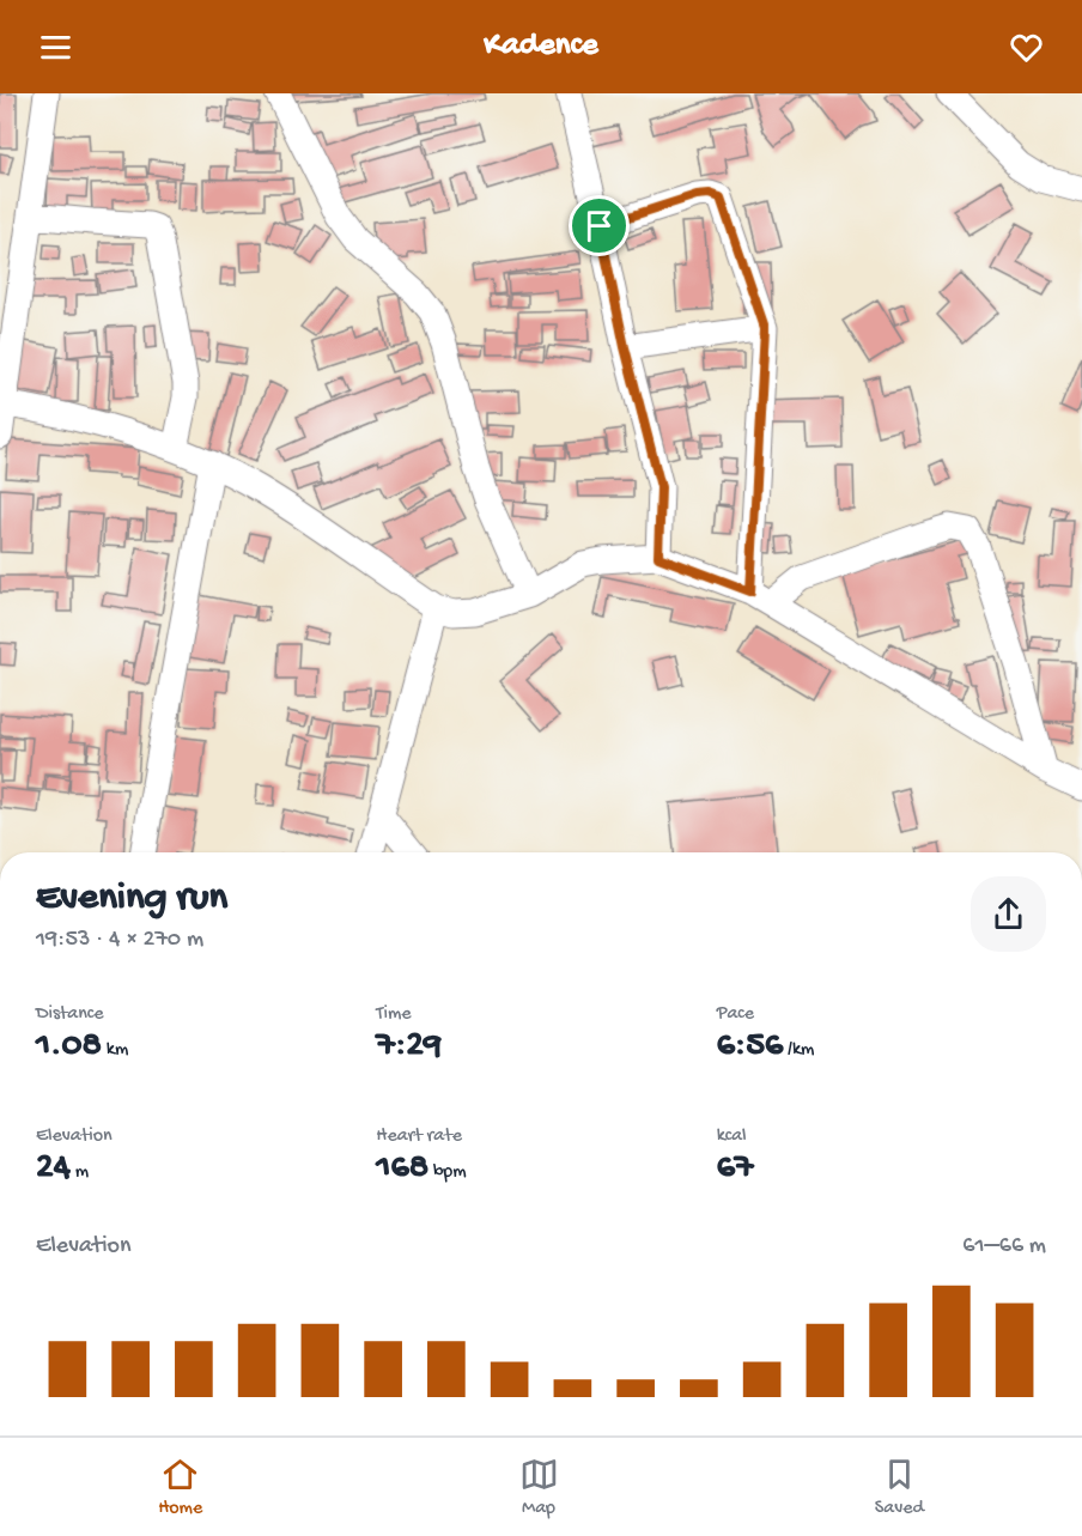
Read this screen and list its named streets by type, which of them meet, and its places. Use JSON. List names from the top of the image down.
{
  "page": {
    "header": "Kadence",
    "heading": ["Evening run", "19:53 · 4 × 270 m"],
    "stats": [
      ["Distance", "1.08 km"],
      ["Time", "7:29"],
      ["Pace", "6:56 /km"],
      ["Elevation", "24 m"],
      ["Heart rate", "168 bpm"],
      ["kcal", "67"]
    ],
    "chart": ["Elevation", "61–66 m"],
    "tabs": ["Home", "Map", "Saved"]
  }
}
